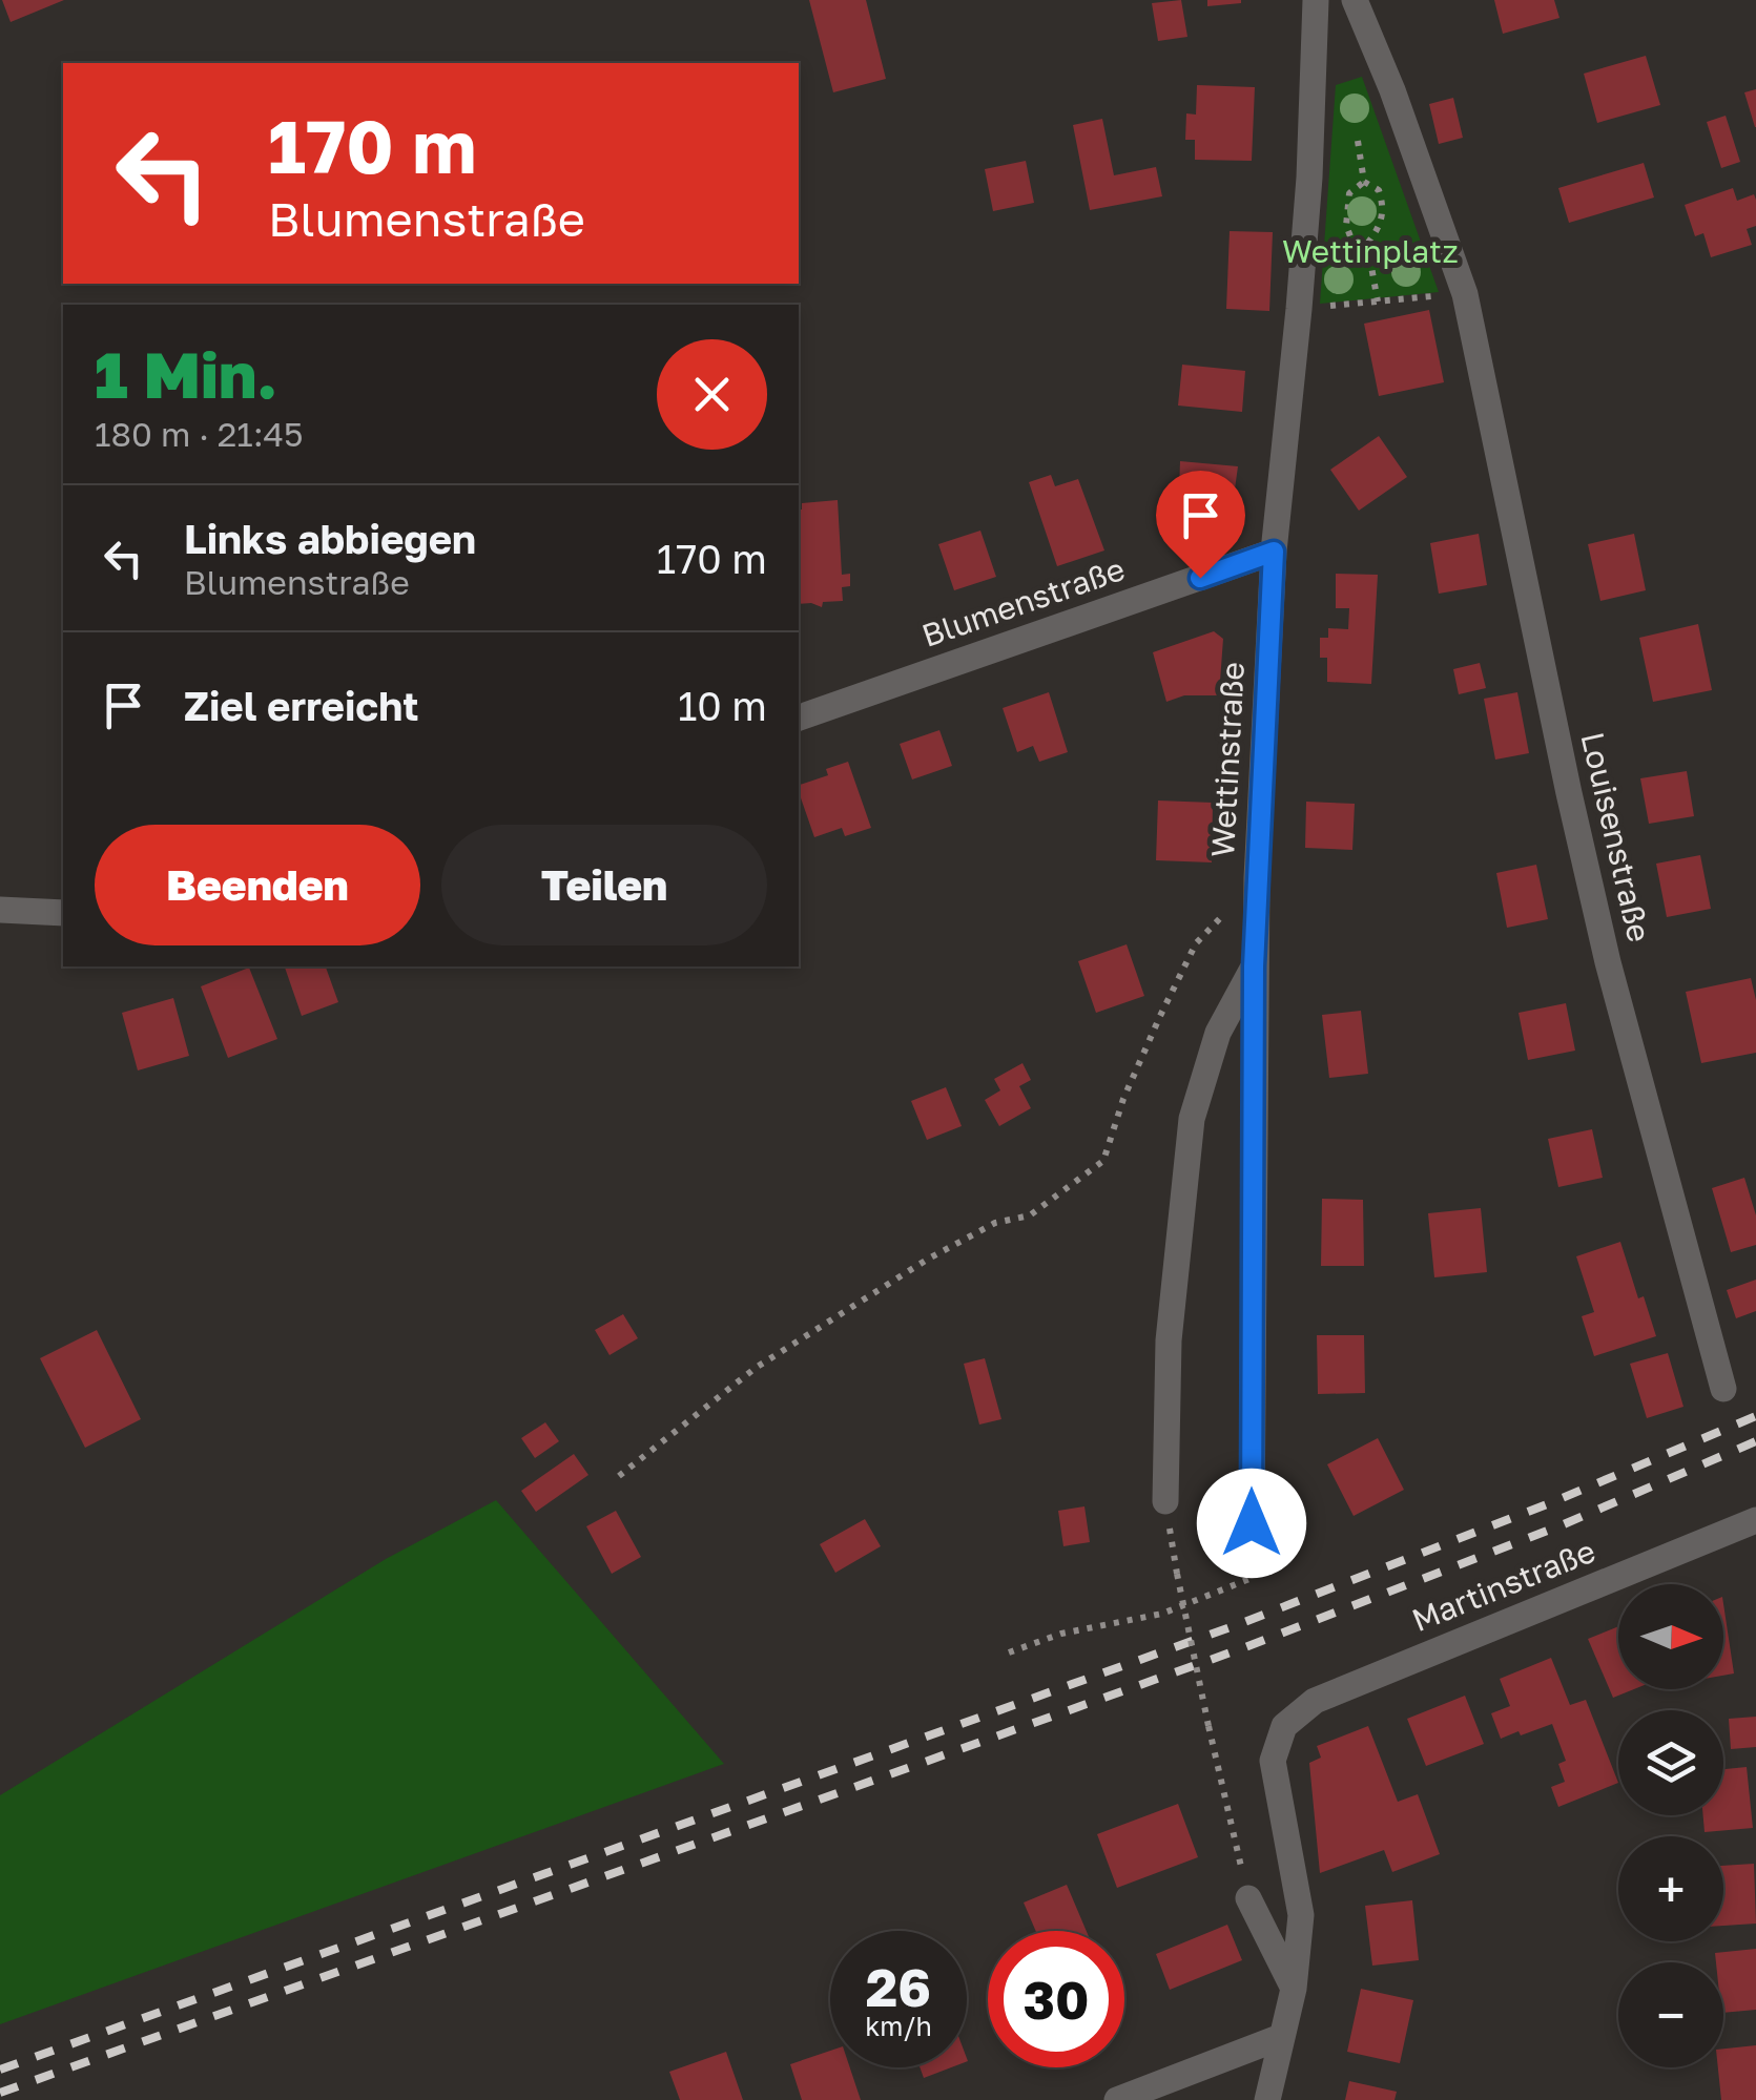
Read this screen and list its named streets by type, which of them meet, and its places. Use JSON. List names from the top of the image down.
{
  "streets": {
    "street": [
      "Blumenstraße",
      "Wettinstraße",
      "Louisenstraße",
      "Martinstraße"
    ]
  },
  "crossings": [
    ["Blumenstraße", "Wettinstraße"]
  ],
  "parks": ["Wettinplatz"],
  "north": "right",
  "page": {
    "turn": ["170 m", "Blumenstraße"],
    "heading": ["1 Min.", "180 m · 21:45"],
    "list": [
      {
        "name": "Links abbiegen",
        "note": "Blumenstraße",
        "value": "170 m"
      },
      {
        "name": "Ziel erreicht",
        "value": "10 m"
      }
    ],
    "buttons": ["Beenden", "Teilen"],
    "map_buttons": ["+", "−"],
    "speed": "26 km/h",
    "limit": "30"
  }
}
